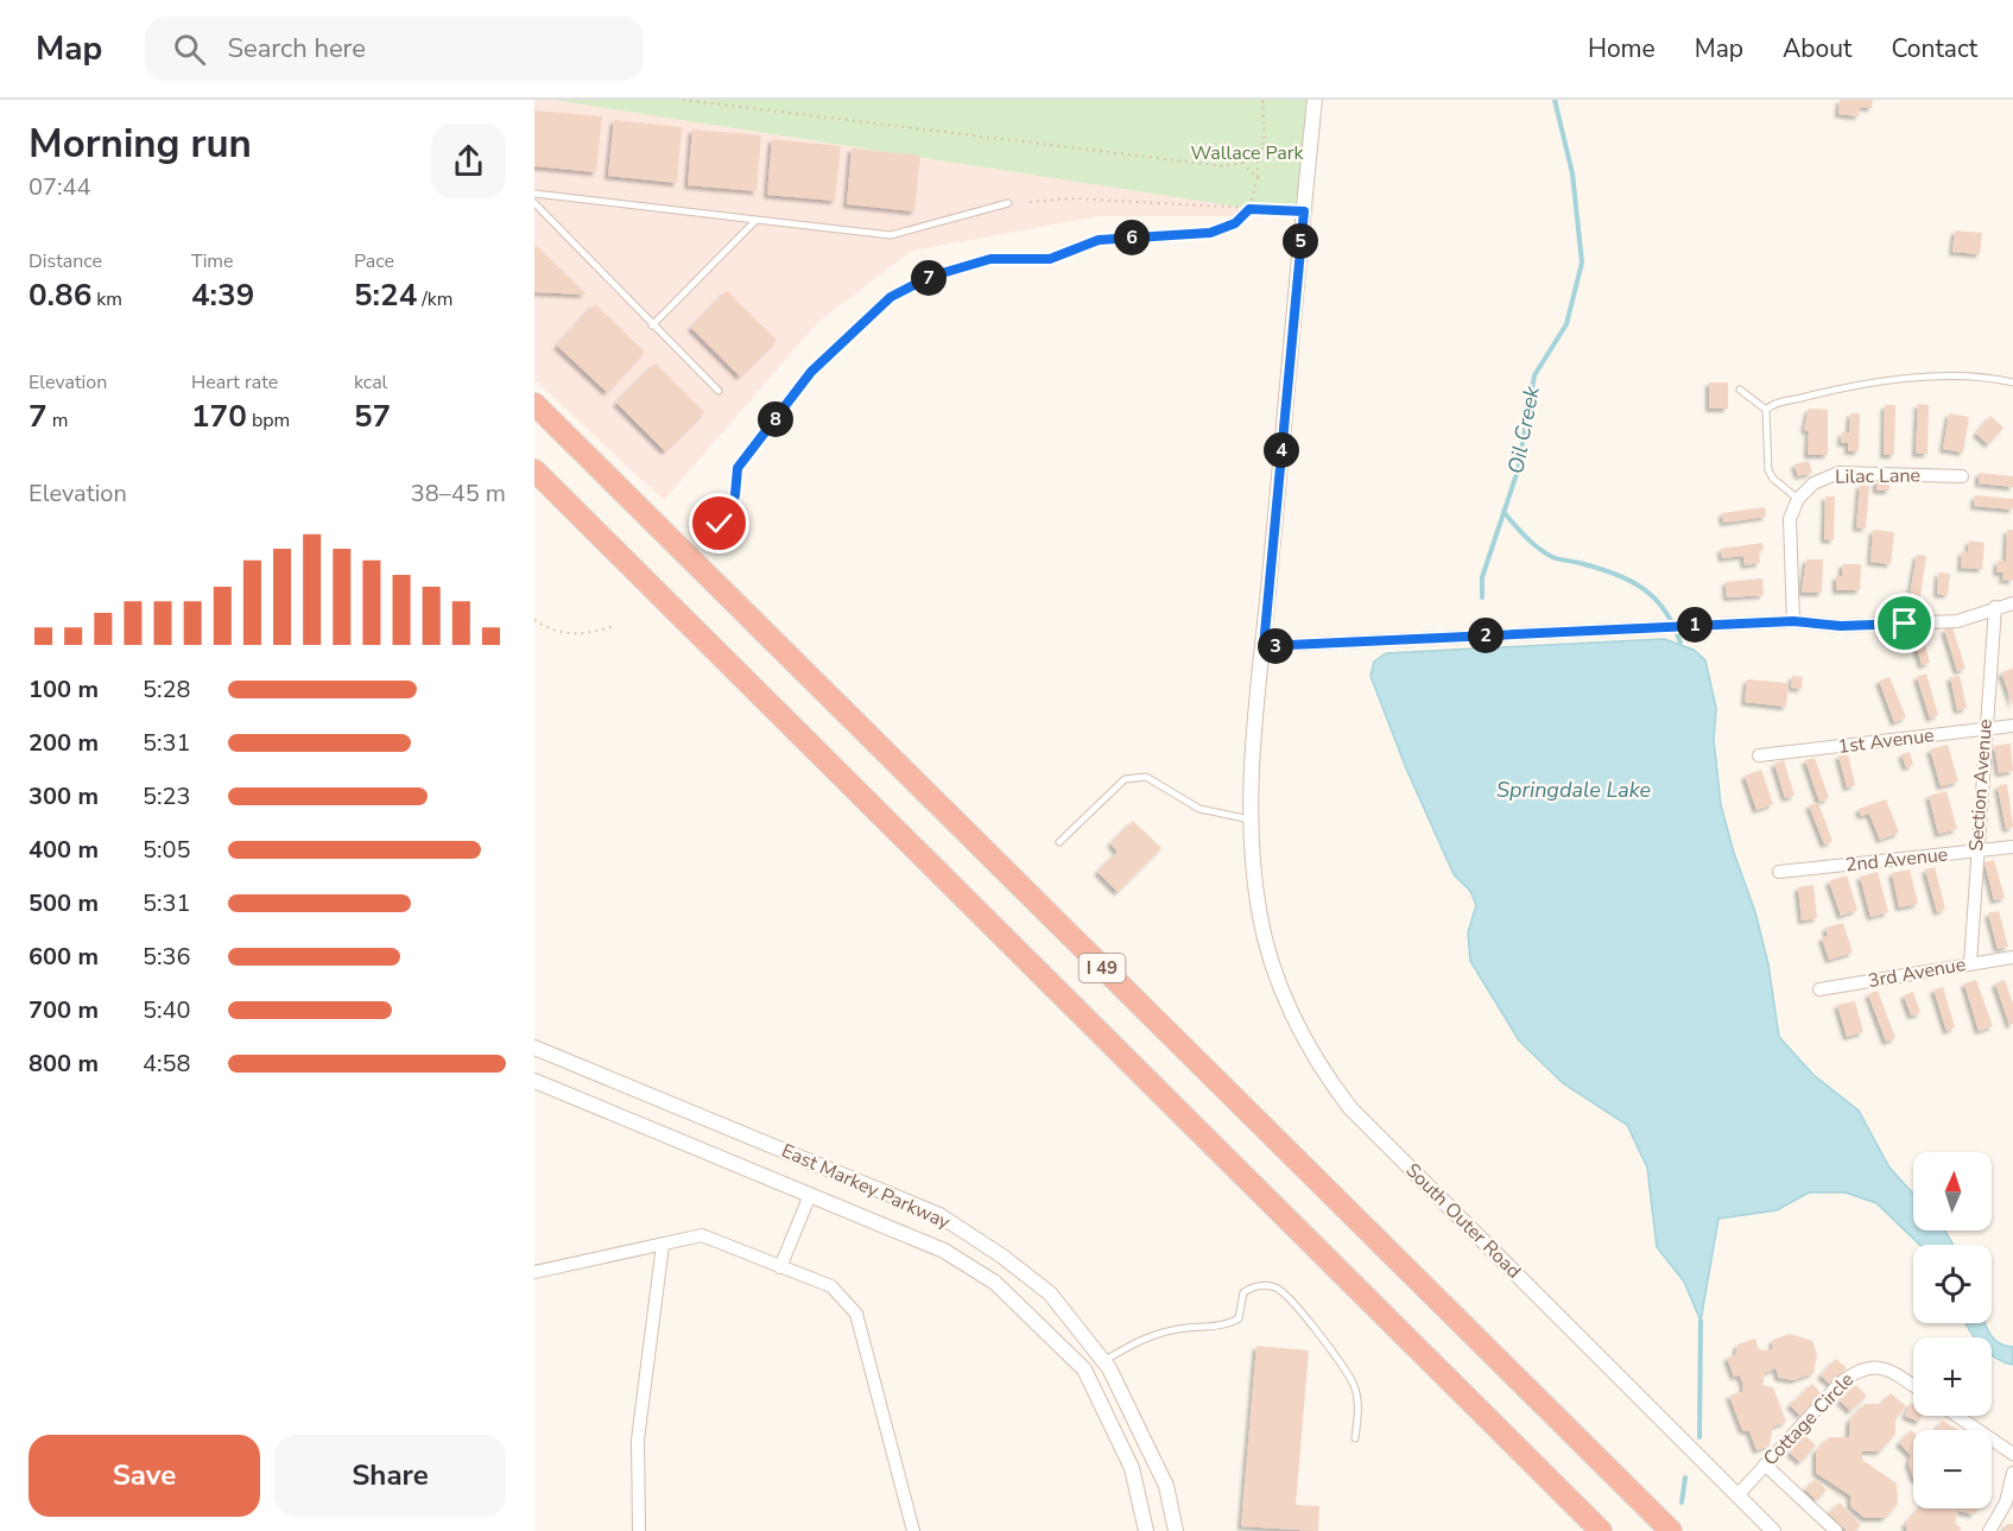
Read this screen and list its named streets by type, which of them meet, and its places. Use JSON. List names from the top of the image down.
{
  "streets": {
    "highway": ["I 49"],
    "street": [
      "Lilac Lane",
      "1st Avenue",
      "Section Avenue",
      "2nd Avenue",
      "3rd Avenue",
      "East Markey Parkway",
      "South Outer Road",
      "Cottage Circle"
    ]
  },
  "crossings": [
    ["1st Avenue", "Section Avenue"],
    ["Section Avenue", "2nd Avenue"],
    ["Section Avenue", "3rd Avenue"],
    ["South Outer Road", "Cottage Circle"]
  ],
  "water": ["Oil Creek", "Springdale Lake"],
  "parks": ["Wallace Park"],
  "north": "top",
  "page": {
    "header": "Map",
    "search": "Search here",
    "nav": [
      "Home",
      "Map",
      "About",
      "Contact"
    ],
    "heading": ["Morning run", "07:44"],
    "pins": [
      "6",
      "5",
      "7",
      "8",
      "4",
      "1",
      "2",
      "3"
    ],
    "stats": [
      ["Distance", "0.86 km"],
      ["Time", "4:39"],
      ["Pace", "5:24 /km"],
      ["Elevation", "7 m"],
      ["Heart rate", "170 bpm"],
      ["kcal", "57"]
    ],
    "chart": ["Elevation", "38–45 m"],
    "list": [
      {
        "name": "100 m",
        "note": "5:28"
      },
      {
        "name": "200 m",
        "note": "5:31"
      },
      {
        "name": "300 m",
        "note": "5:23"
      },
      {
        "name": "400 m",
        "note": "5:05"
      },
      {
        "name": "500 m",
        "note": "5:31"
      },
      {
        "name": "600 m",
        "note": "5:36"
      },
      {
        "name": "700 m",
        "note": "5:40"
      },
      {
        "name": "800 m",
        "note": "4:58"
      }
    ],
    "map_buttons": ["+", "−"],
    "buttons": ["Save", "Share"]
  }
}
